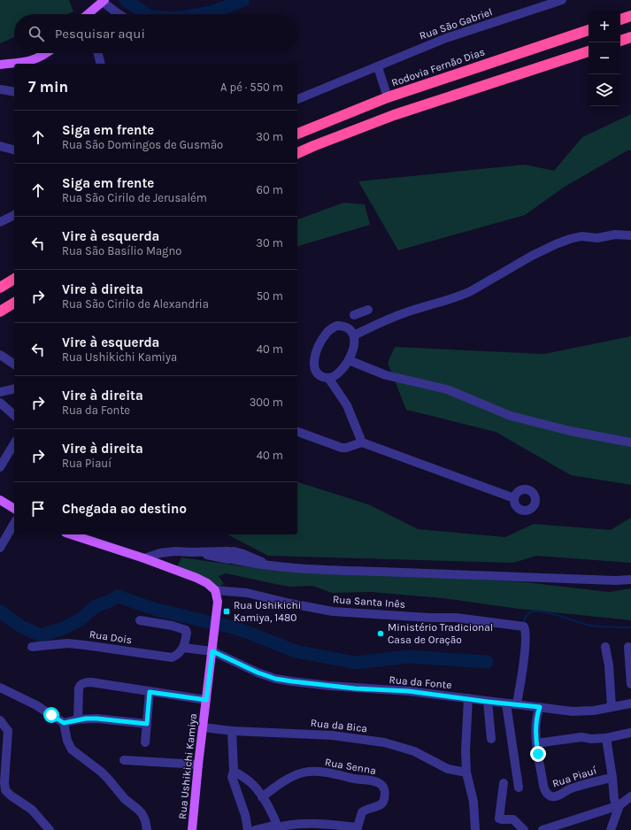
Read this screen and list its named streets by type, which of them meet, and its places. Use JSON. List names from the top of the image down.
{
  "streets": {
    "highway": ["Rodovia Fernão Dias"],
    "main road": ["Rua Ushikichi Kamiya"],
    "street": [
      "Rua São Gabriel",
      "Rua Santa Inês",
      "Rua Dois",
      "Rua da Fonte",
      "Rua da Bica",
      "Rua Senna",
      "Rua Piauí"
    ]
  },
  "crossings": [
    ["Rua Santa Inês", "Rua da Fonte"],
    ["Rua Santa Inês", "Rua Ushikichi Kamiya"],
    ["Rua Dois", "Rua da Fonte"],
    ["Rua da Fonte", "Rua Ushikichi Kamiya"],
    ["Rua da Fonte", "Rua Piauí"],
    ["Rua da Bica", "Rua Ushikichi Kamiya"]
  ],
  "places": {
    "transit": ["Rua Ushikichi Kamiya, 1480"],
    "other": ["Ministério Tradicional Casa de Oração"]
  },
  "page": {
    "map_buttons": ["+", "−"],
    "search": "Pesquisar aqui",
    "heading": ["7 min", "A pé · 550 m"],
    "list": [
      ["Siga em frente", "Rua São Domingos de Gusmão", "30 m"],
      ["Siga em frente", "Rua São Cirilo de Jerusalém", "60 m"],
      ["Vire à esquerda", "Rua São Basílio Magno", "30 m"],
      ["Vire à direita", "Rua São Cirilo de Alexandria", "50 m"],
      ["Vire à esquerda", "Rua Ushikichi Kamiya", "40 m"],
      ["Vire à direita", "Rua da Fonte", "300 m"],
      ["Vire à direita", "Rua Piauí", "40 m"],
      "Chegada ao destino"
    ]
  }
}
